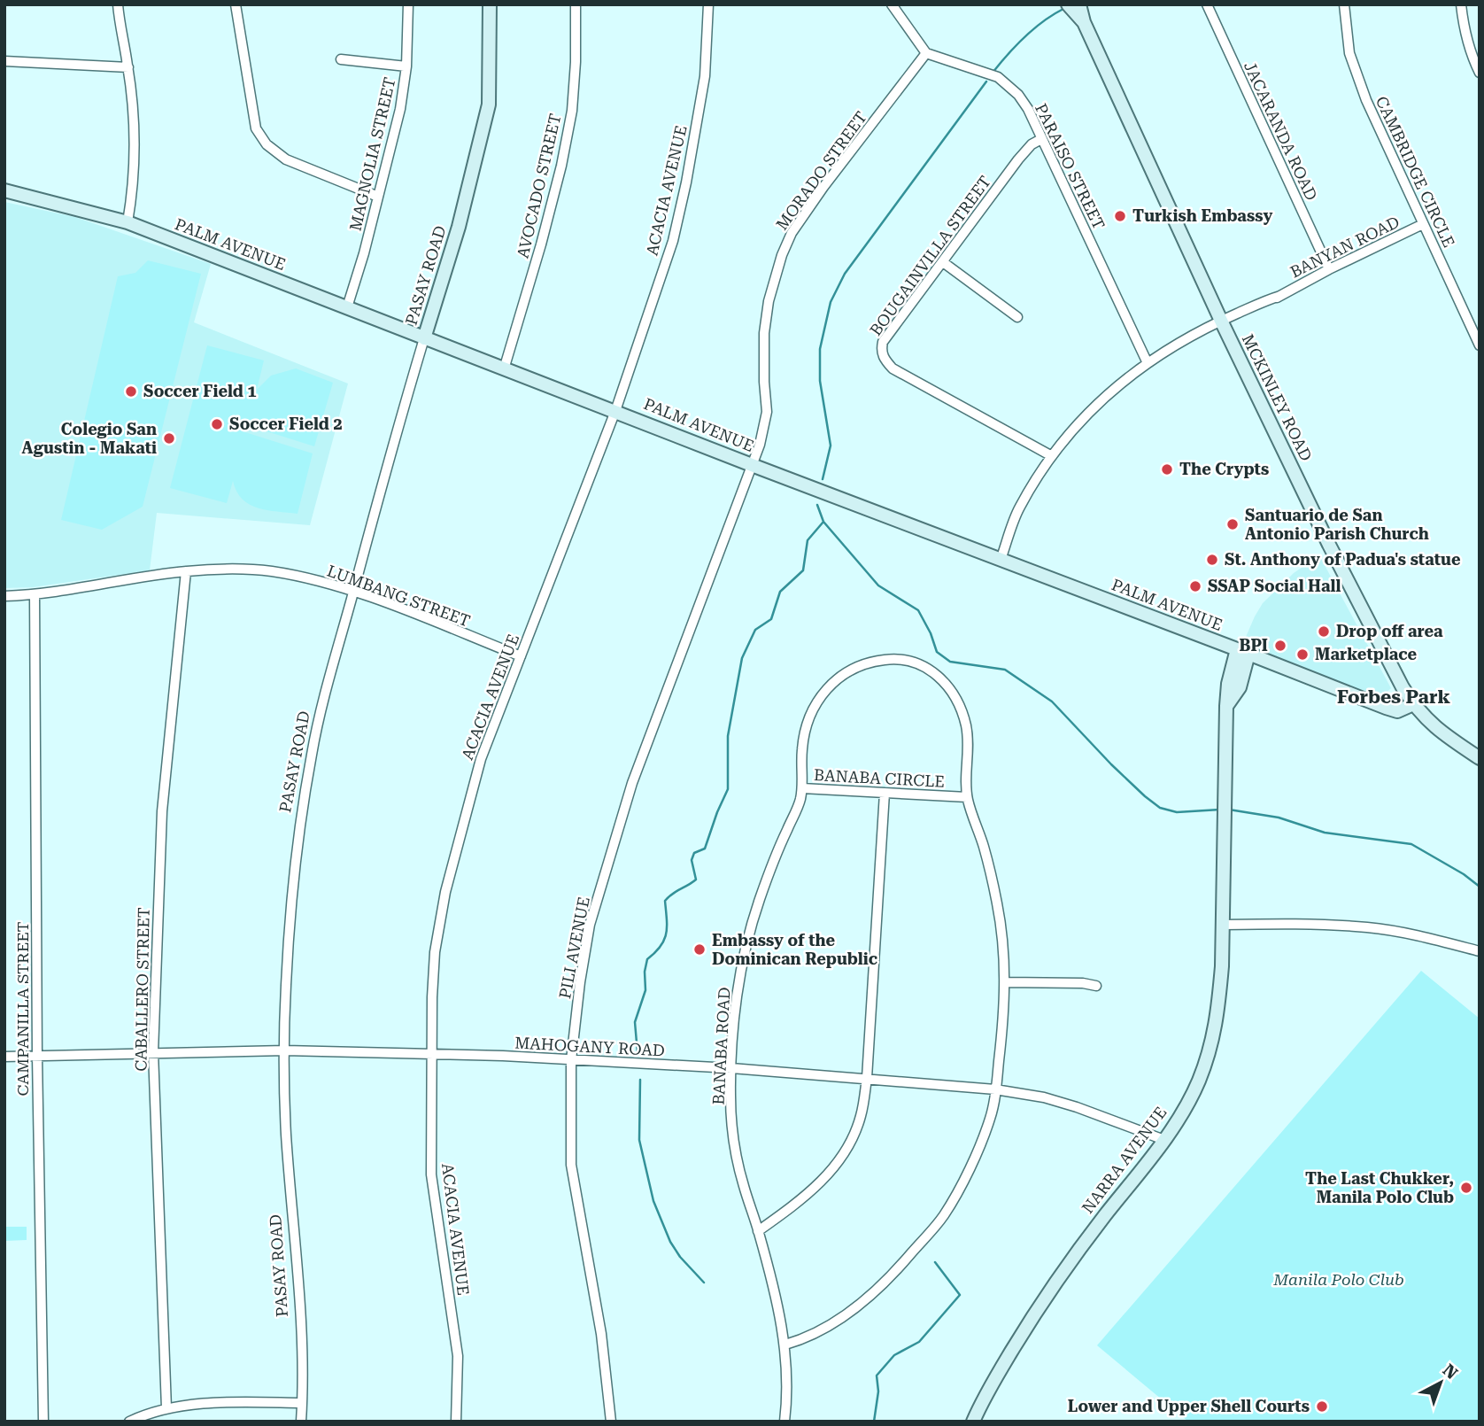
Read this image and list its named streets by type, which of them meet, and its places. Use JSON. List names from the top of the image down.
{
  "streets": {
    "street": [
      "JACARANDA ROAD",
      "MAGNOLIA STREET",
      "PARAISO STREET",
      "MORADO STREET",
      "CAMBRIDGE CIRCLE",
      "AVOCADO STREET",
      "ACACIA AVENUE",
      "PALM AVENUE",
      "BANYAN ROAD",
      "BOUGAINVILLA STREET",
      "PASAY ROAD",
      "MCKINLEY ROAD",
      "LUMBANG STREET",
      "BANABA CIRCLE",
      "PILI AVENUE",
      "CABALLERO STREET",
      "CAMPANILLA STREET",
      "BANABA ROAD",
      "MAHOGANY ROAD",
      "NARRA AVENUE"
    ]
  },
  "crossings": [
    ["JACARANDA ROAD", "BANYAN ROAD"],
    ["MAGNOLIA STREET", "PALM AVENUE"],
    ["PARAISO STREET", "MORADO STREET"],
    ["PARAISO STREET", "BANYAN ROAD"],
    ["PARAISO STREET", "BOUGAINVILLA STREET"],
    ["MORADO STREET", "PALM AVENUE"],
    ["MORADO STREET", "PILI AVENUE"],
    ["CAMBRIDGE CIRCLE", "BANYAN ROAD"],
    ["AVOCADO STREET", "PALM AVENUE"],
    ["ACACIA AVENUE", "PALM AVENUE"],
    ["ACACIA AVENUE", "LUMBANG STREET"],
    ["ACACIA AVENUE", "MAHOGANY ROAD"],
    ["PALM AVENUE", "BANYAN ROAD"],
    ["PALM AVENUE", "PASAY ROAD"],
    ["PALM AVENUE", "MCKINLEY ROAD"],
    ["PALM AVENUE", "PILI AVENUE"],
    ["PALM AVENUE", "NARRA AVENUE"],
    ["BANYAN ROAD", "BOUGAINVILLA STREET"],
    ["BANYAN ROAD", "MCKINLEY ROAD"],
    ["PASAY ROAD", "LUMBANG STREET"],
    ["PASAY ROAD", "MAHOGANY ROAD"],
    ["LUMBANG STREET", "CABALLERO STREET"],
    ["LUMBANG STREET", "CAMPANILLA STREET"],
    ["BANABA CIRCLE", "BANABA ROAD"],
    ["PILI AVENUE", "MAHOGANY ROAD"],
    ["CABALLERO STREET", "MAHOGANY ROAD"],
    ["CAMPANILLA STREET", "MAHOGANY ROAD"],
    ["BANABA ROAD", "MAHOGANY ROAD"],
    ["MAHOGANY ROAD", "NARRA AVENUE"]
  ],
  "districts": ["Forbes Park"],
  "parks": ["Manila Polo Club"],
  "places": [
    "Turkish Embassy",
    "Soccer Field 1",
    "Soccer Field 2",
    "Colegio San Agustin - Makati",
    "The Crypts",
    "Santuario de San Antonio Parish Church",
    "St. Anthony of Padua's statue",
    "SSAP Social Hall",
    "Drop off area",
    "BPI",
    "Marketplace",
    "Embassy of the Dominican Republic",
    "The Last Chukker, Manila Polo Club",
    "Lower and Upper Shell Courts"
  ],
  "north": "top right"
}
